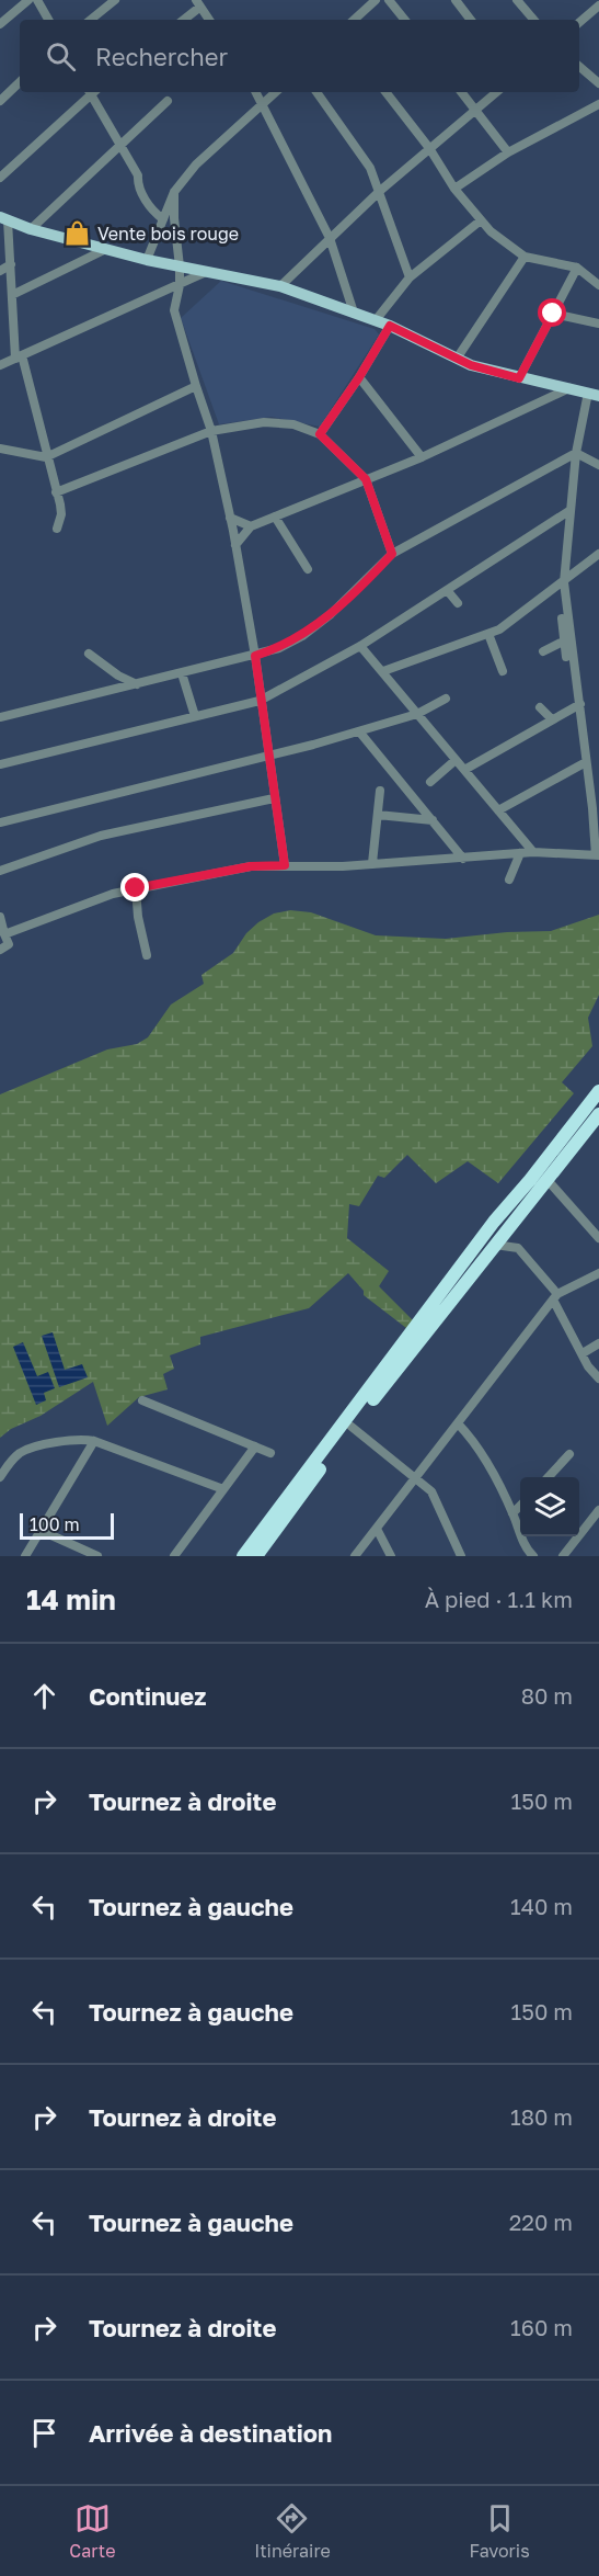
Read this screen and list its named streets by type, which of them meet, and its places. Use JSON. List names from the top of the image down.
{
  "places": {
    "shop": ["Vente bois rouge"]
  },
  "scale_bar": "100 m",
  "page": {
    "search": "Rechercher",
    "scale": "100 m",
    "heading": ["14 min", "À pied · 1.1 km"],
    "list": [
      ["Continuez", "80 m"],
      ["Tournez à droite", "150 m"],
      ["Tournez à gauche", "140 m"],
      ["Tournez à gauche", "150 m"],
      ["Tournez à droite", "180 m"],
      ["Tournez à gauche", "220 m"],
      ["Tournez à droite", "160 m"],
      "Arrivée à destination"
    ],
    "nav": ["Carte", "Itinéraire", "Favoris"]
  }
}
